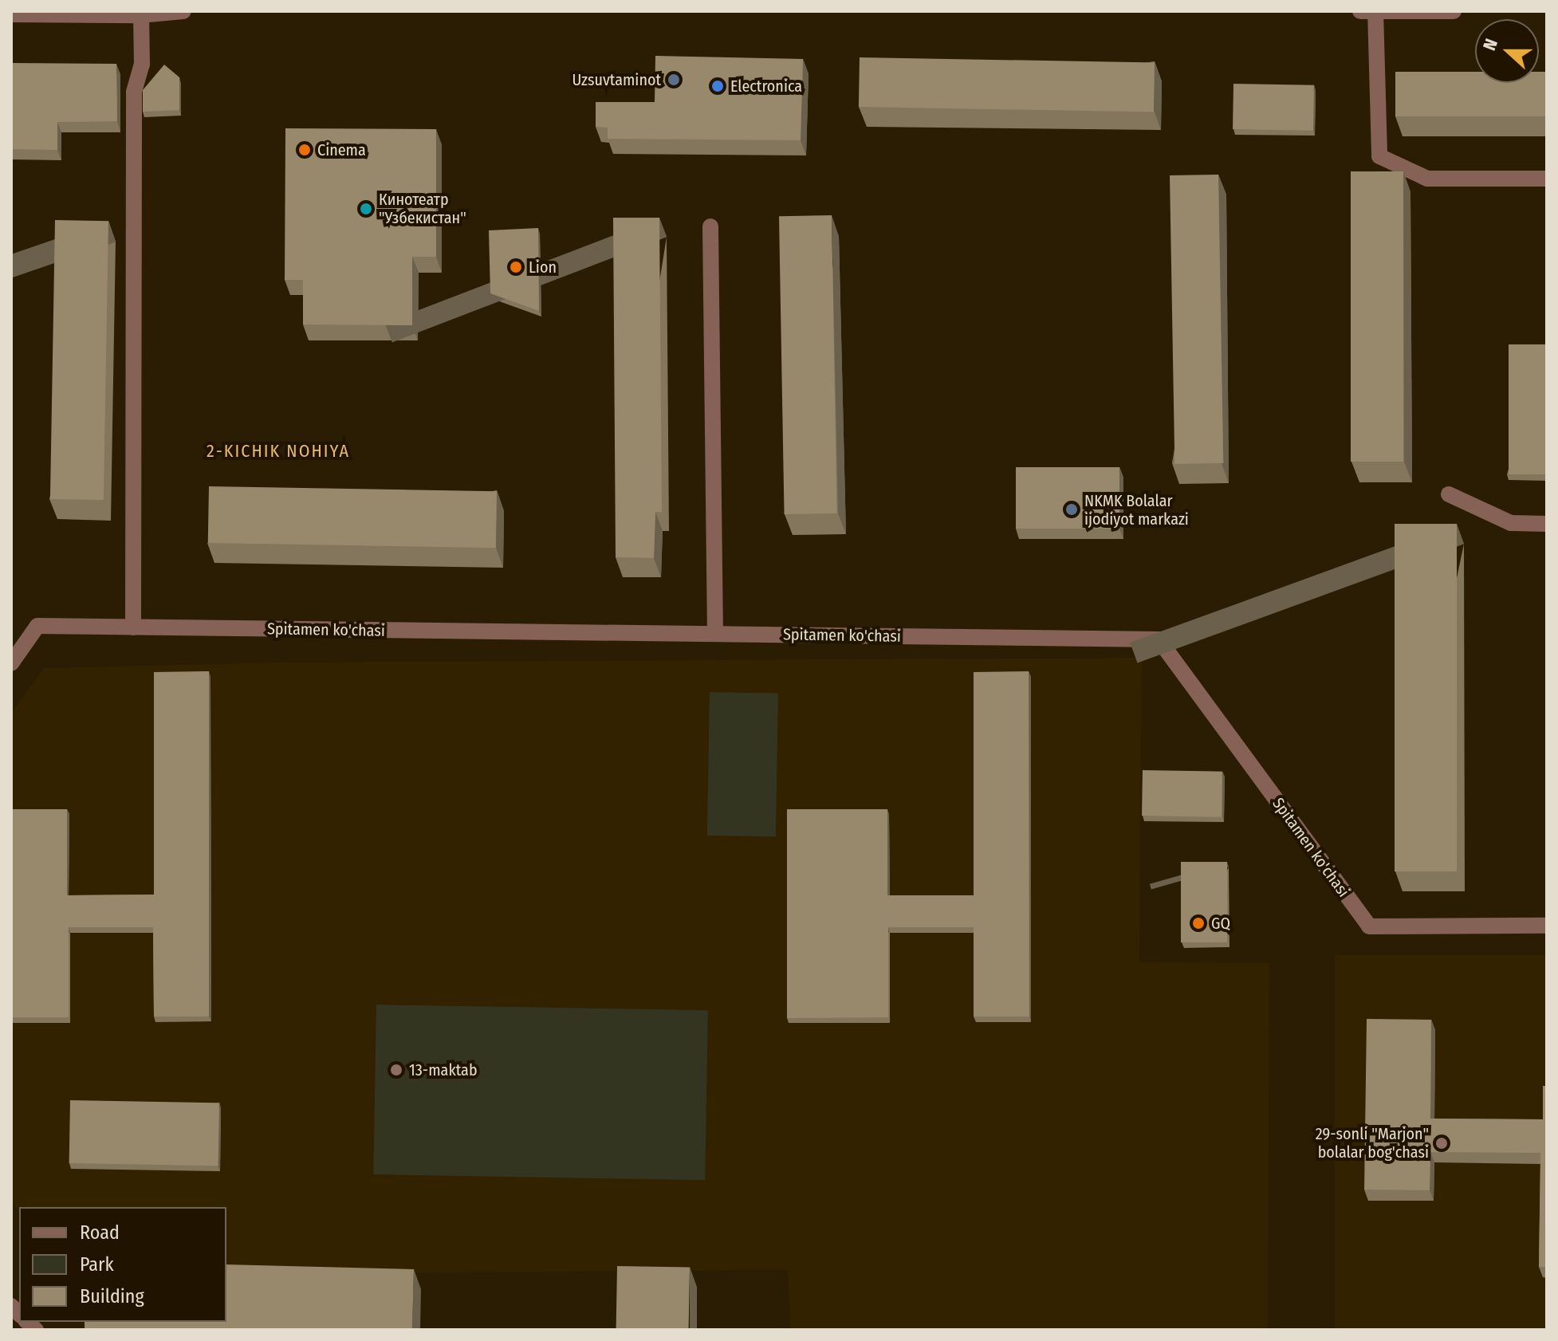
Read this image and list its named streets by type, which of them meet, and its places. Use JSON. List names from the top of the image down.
{
  "streets": {
    "street": ["Spitamen ko'chasi"]
  },
  "districts": ["2-KICHIK NOHIYA"],
  "places": [
    "Uzsuvtaminot",
    "Electronica",
    "Cinema",
    "Кинотеатр \"Узбекистан\"",
    "Lion",
    "NKMK Bolalar ijodiyot markazi",
    "GQ",
    "13-maktab",
    "29-sonli \"Marjon\" bolalar bog'chasi"
  ],
  "legend": ["Road", "Park", "Building"],
  "north": "left"
}
